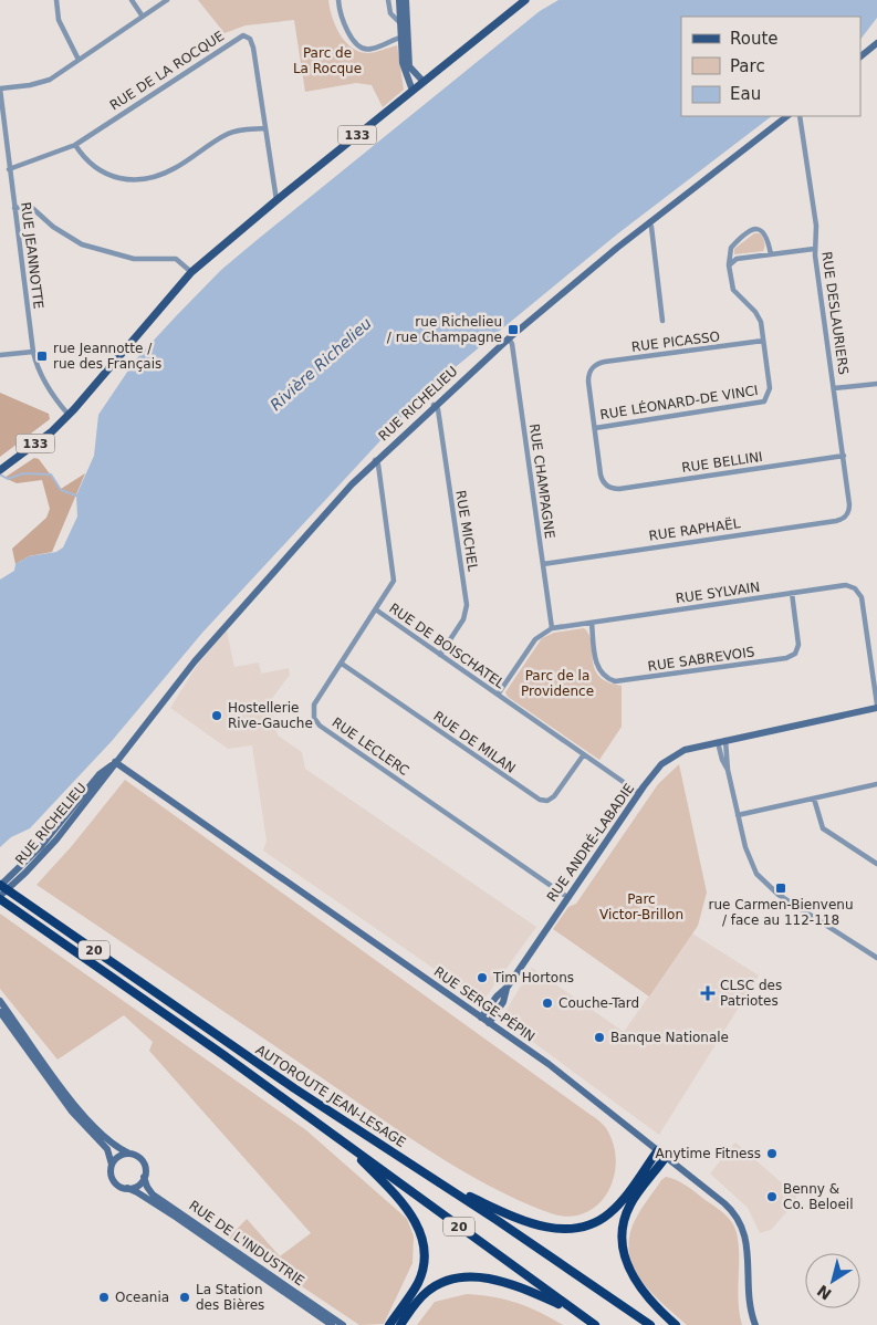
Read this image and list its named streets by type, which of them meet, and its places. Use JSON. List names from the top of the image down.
{
  "streets": {
    "highway": ["20", "AUTOROUTE JEAN-LESAGE"],
    "main road": ["133"],
    "street": [
      "RUE DE LA ROCQUE",
      "RUE JEANNOTTE",
      "RUE DESLAURIERS",
      "RUE PICASSO",
      "RUE LÉONARD-DE VINCI",
      "RUE RICHELIEU",
      "RUE BELLINI",
      "RUE CHAMPAGNE",
      "RUE RAPHAËL",
      "RUE MICHEL",
      "RUE SYLVAIN",
      "RUE DE BOISCHATEL",
      "RUE SABREVOIS",
      "RUE DE MILAN",
      "RUE LECLERC",
      "RUE ANDRÉ-LABADIE",
      "RUE SERGE-PÉPIN",
      "RUE DE L'INDUSTRIE"
    ]
  },
  "crossings": [
    ["RUE DE LA ROCQUE", "133"],
    ["RUE DE LA ROCQUE", "RUE JEANNOTTE"],
    ["133", "RUE JEANNOTTE"],
    ["RUE DESLAURIERS", "RUE BELLINI"],
    ["RUE DESLAURIERS", "RUE RAPHAËL"],
    ["RUE PICASSO", "RUE LÉONARD-DE VINCI"],
    ["RUE PICASSO", "RUE BELLINI"],
    ["RUE LÉONARD-DE VINCI", "RUE BELLINI"],
    ["RUE RICHELIEU", "RUE CHAMPAGNE"],
    ["RUE RICHELIEU", "RUE MICHEL"],
    ["RUE RICHELIEU", "RUE LECLERC"],
    ["RUE RICHELIEU", "RUE SERGE-PÉPIN"],
    ["RUE RICHELIEU", "AUTOROUTE JEAN-LESAGE"],
    ["RUE CHAMPAGNE", "RUE RAPHAËL"],
    ["RUE CHAMPAGNE", "RUE SYLVAIN"],
    ["RUE MICHEL", "RUE DE BOISCHATEL"],
    ["RUE SYLVAIN", "RUE SABREVOIS"],
    ["RUE SYLVAIN", "RUE ANDRÉ-LABADIE"],
    ["RUE DE BOISCHATEL", "RUE DE MILAN"],
    ["RUE DE BOISCHATEL", "RUE LECLERC"],
    ["RUE DE BOISCHATEL", "RUE ANDRÉ-LABADIE"],
    ["RUE DE MILAN", "RUE LECLERC"],
    ["RUE LECLERC", "RUE ANDRÉ-LABADIE"],
    ["RUE ANDRÉ-LABADIE", "RUE SERGE-PÉPIN"]
  ],
  "water": ["Rivière Richelieu"],
  "parks": ["Parc de La Rocque", "Parc de la Providence", "Parc Victor-Brillon"],
  "places": {
    "transit": ["rue Richelieu / rue Champagne", "rue Jeannotte / rue des Français", "rue Carmen-Bienvenu / face au 112-118"],
    "other": [
      "Hostellerie Rive-Gauche",
      "Tim Hortons",
      "Couche-Tard",
      "Banque Nationale",
      "Anytime Fitness",
      "Benny & Co. Beloeil",
      "Oceania",
      "La Station des Bières"
    ],
    "health": ["CLSC des Patriotes"]
  },
  "legend": ["Route", "Parc", "Eau"],
  "north": "bottom left"
}
